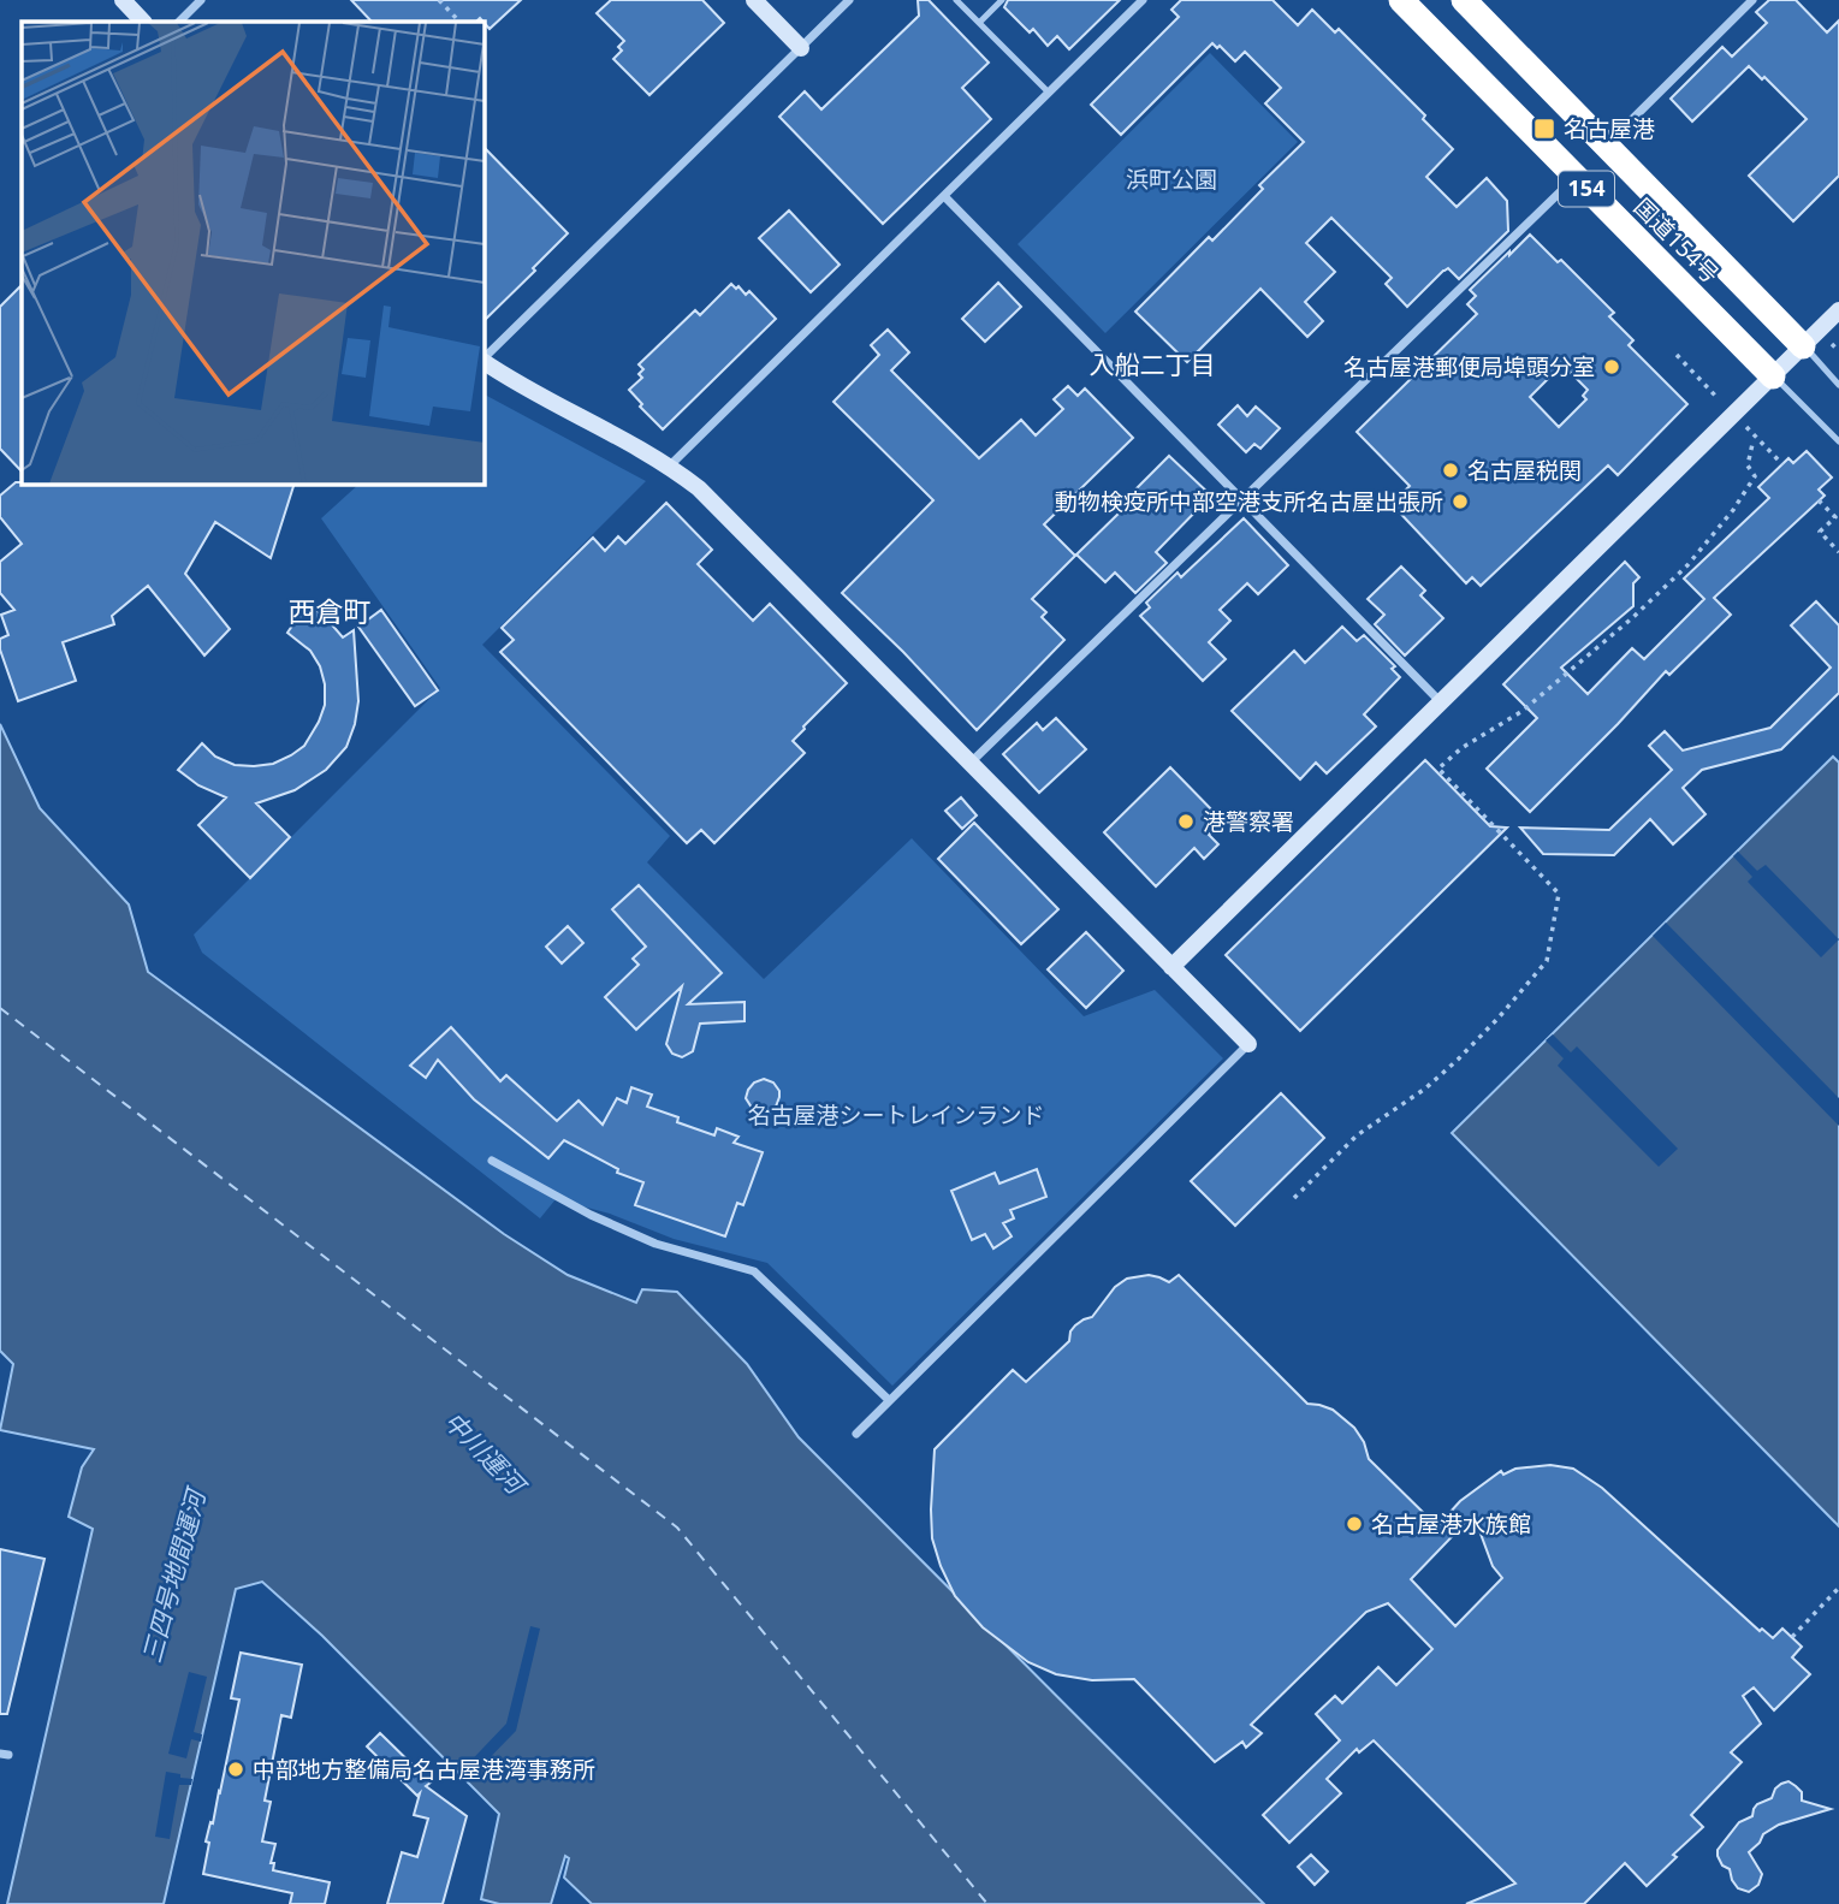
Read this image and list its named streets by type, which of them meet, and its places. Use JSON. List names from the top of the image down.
{
  "streets": {
    "highway": ["154", "国道154号"]
  },
  "districts": ["入船二丁目", "西倉町"],
  "water": ["中川運河", "三四号地間運河"],
  "parks": ["浜町公園", "名古屋港シートレインランド"],
  "places": {
    "transit": ["名古屋港"],
    "other": [
      "名古屋港郵便局埠頭分室",
      "名古屋税関",
      "動物検疫所中部空港支所名古屋出張所",
      "港警察署",
      "名古屋港水族館",
      "中部地方整備局名古屋港湾事務所"
    ]
  }
}
